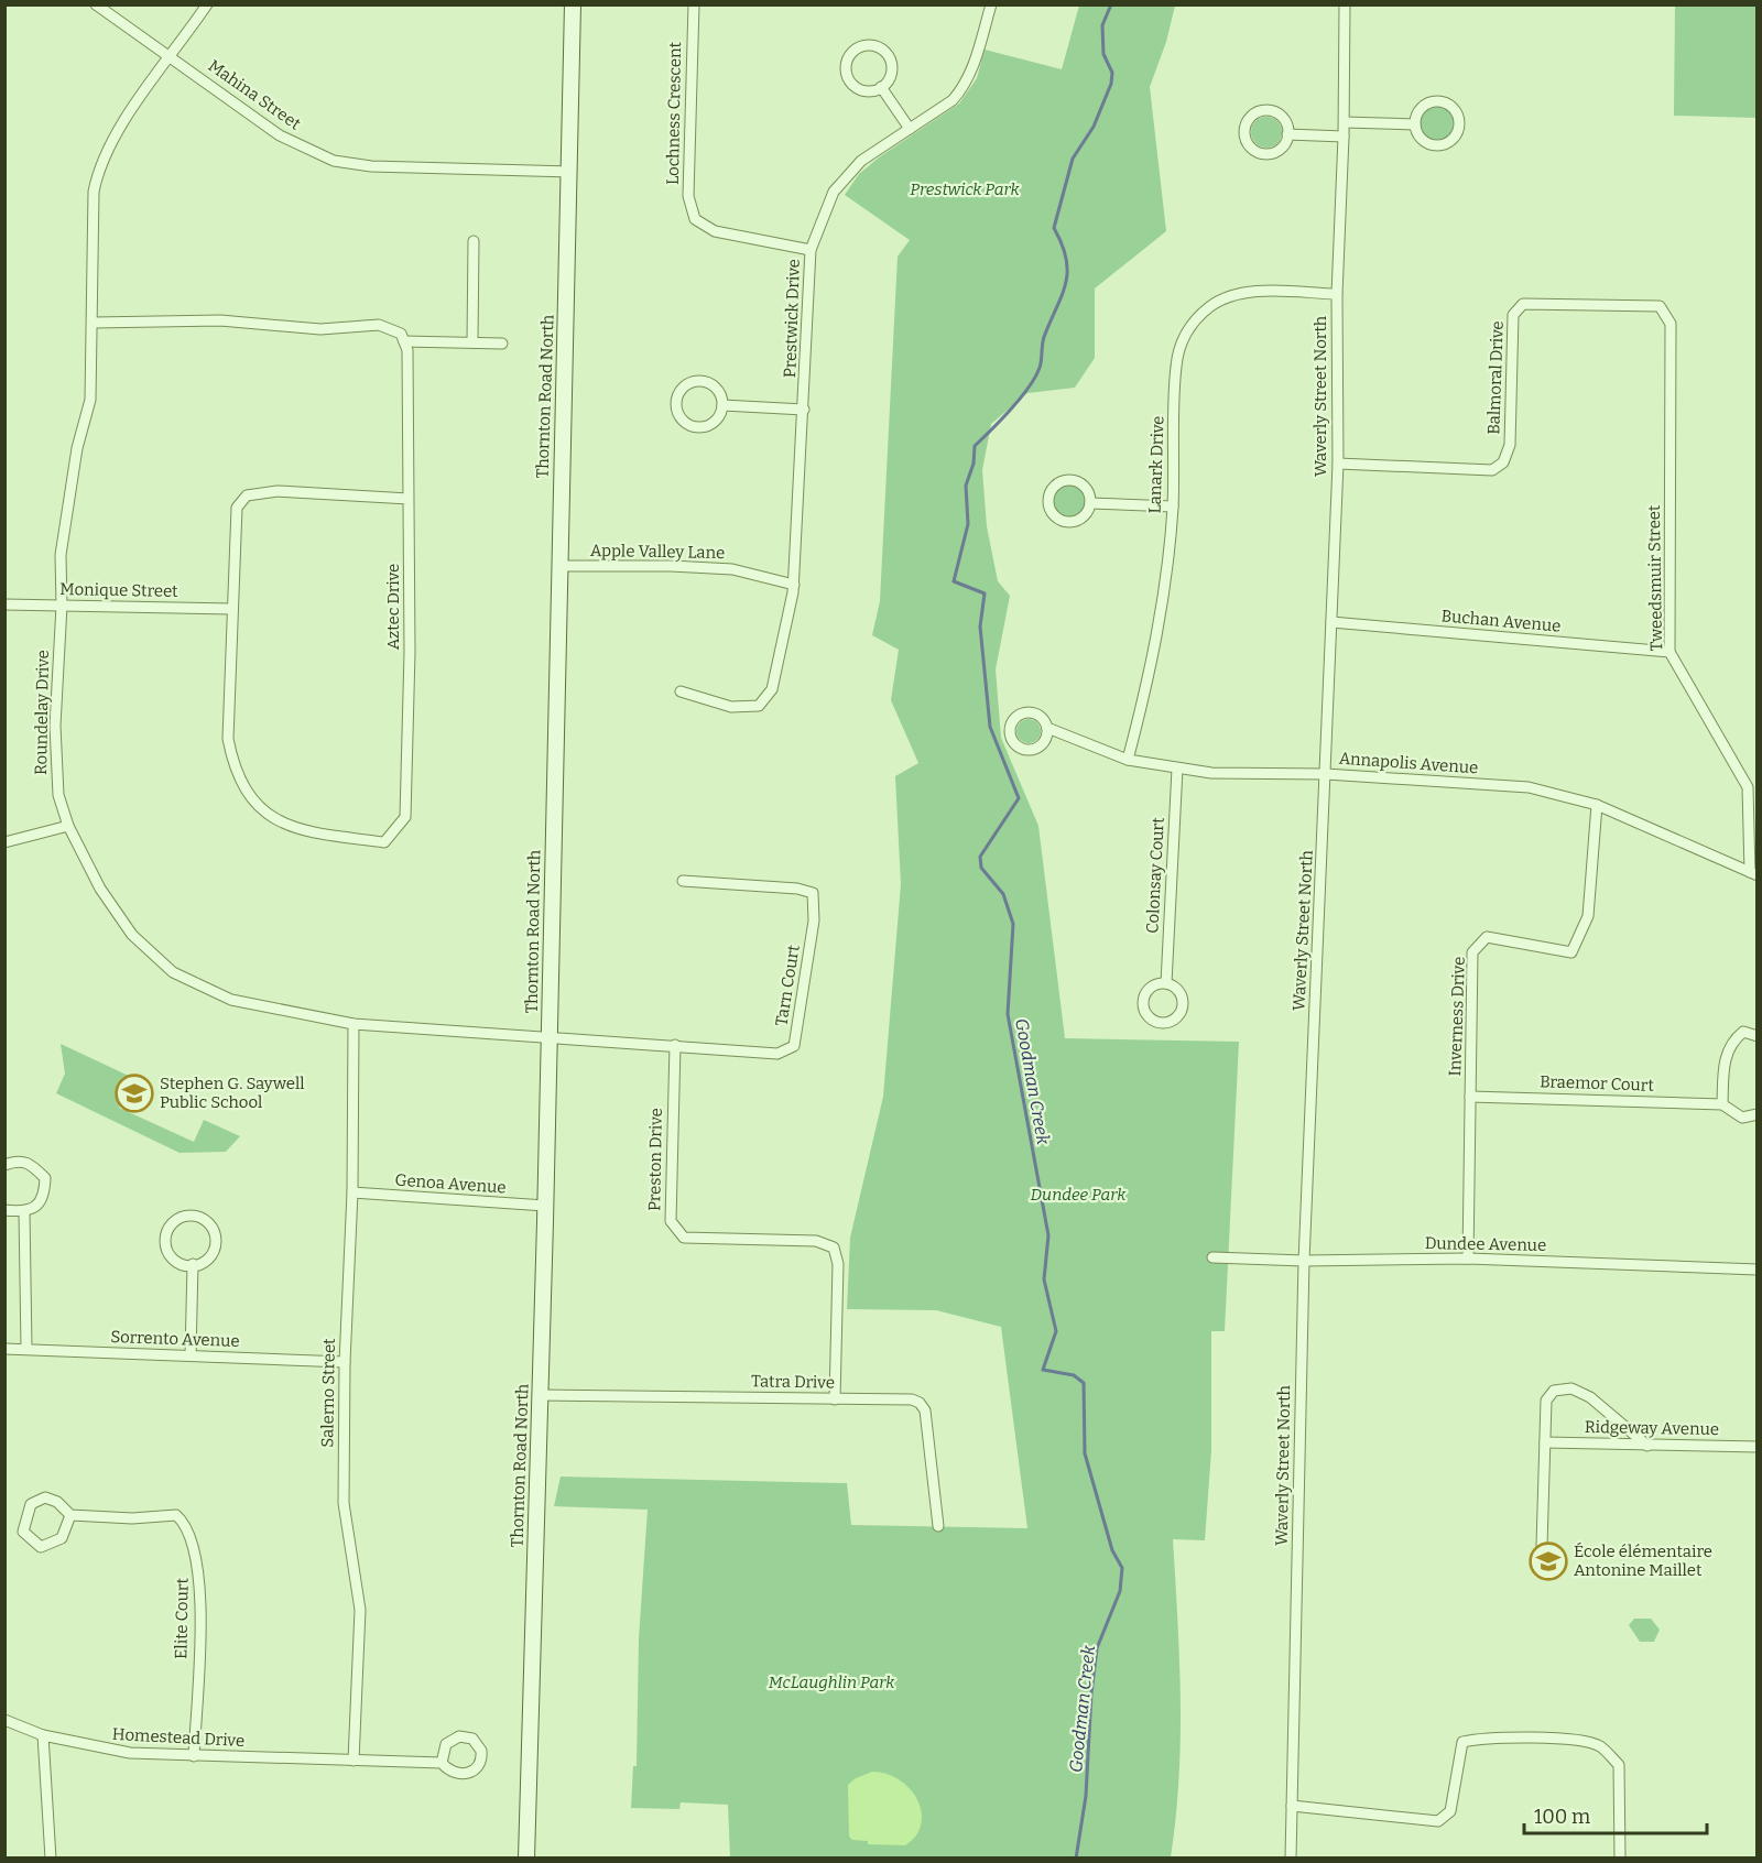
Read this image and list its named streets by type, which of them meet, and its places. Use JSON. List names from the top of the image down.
{
  "streets": {
    "main road": ["Thornton Road North"],
    "street": [
      "Mahina Street",
      "Lochness Crescent",
      "Prestwick Drive",
      "Balmoral Drive",
      "Waverly Street North",
      "Lanark Drive",
      "Apple Valley Lane",
      "Tweedsmuir Street",
      "Monique Street",
      "Aztec Drive",
      "Buchan Avenue",
      "Roundelay Drive",
      "Annapolis Avenue",
      "Colonsay Court",
      "Tarn Court",
      "Inverness Drive",
      "Braemor Court",
      "Preston Drive",
      "Genoa Avenue",
      "Dundee Avenue",
      "Sorrento Avenue",
      "Tatra Drive",
      "Salerno Street",
      "Ridgeway Avenue",
      "Elite Court",
      "Homestead Drive"
    ]
  },
  "crossings": [
    ["Mahina Street", "Thornton Road North"],
    ["Mahina Street", "Roundelay Drive"],
    ["Lochness Crescent", "Prestwick Drive"],
    ["Prestwick Drive", "Apple Valley Lane"],
    ["Balmoral Drive", "Waverly Street North"],
    ["Balmoral Drive", "Tweedsmuir Street"],
    ["Thornton Road North", "Apple Valley Lane"],
    ["Thornton Road North", "Roundelay Drive"],
    ["Thornton Road North", "Tarn Court"],
    ["Thornton Road North", "Genoa Avenue"],
    ["Thornton Road North", "Tatra Drive"],
    ["Waverly Street North", "Lanark Drive"],
    ["Waverly Street North", "Buchan Avenue"],
    ["Waverly Street North", "Annapolis Avenue"],
    ["Waverly Street North", "Dundee Avenue"],
    ["Lanark Drive", "Annapolis Avenue"],
    ["Tweedsmuir Street", "Buchan Avenue"],
    ["Tweedsmuir Street", "Annapolis Avenue"],
    ["Monique Street", "Aztec Drive"],
    ["Monique Street", "Roundelay Drive"],
    ["Roundelay Drive", "Tarn Court"],
    ["Roundelay Drive", "Salerno Street"],
    ["Annapolis Avenue", "Colonsay Court"],
    ["Annapolis Avenue", "Inverness Drive"],
    ["Tarn Court", "Preston Drive"],
    ["Inverness Drive", "Braemor Court"],
    ["Inverness Drive", "Dundee Avenue"],
    ["Preston Drive", "Tatra Drive"],
    ["Genoa Avenue", "Salerno Street"],
    ["Sorrento Avenue", "Salerno Street"],
    ["Salerno Street", "Homestead Drive"],
    ["Elite Court", "Homestead Drive"]
  ],
  "water": ["Goodman Creek"],
  "parks": ["Prestwick Park", "Dundee Park", "McLaughlin Park"],
  "places": {
    "school or university": ["Stephen G. Saywell Public School", "École élémentaire Antonine Maillet"]
  },
  "scale_bar": "100 m"
}
